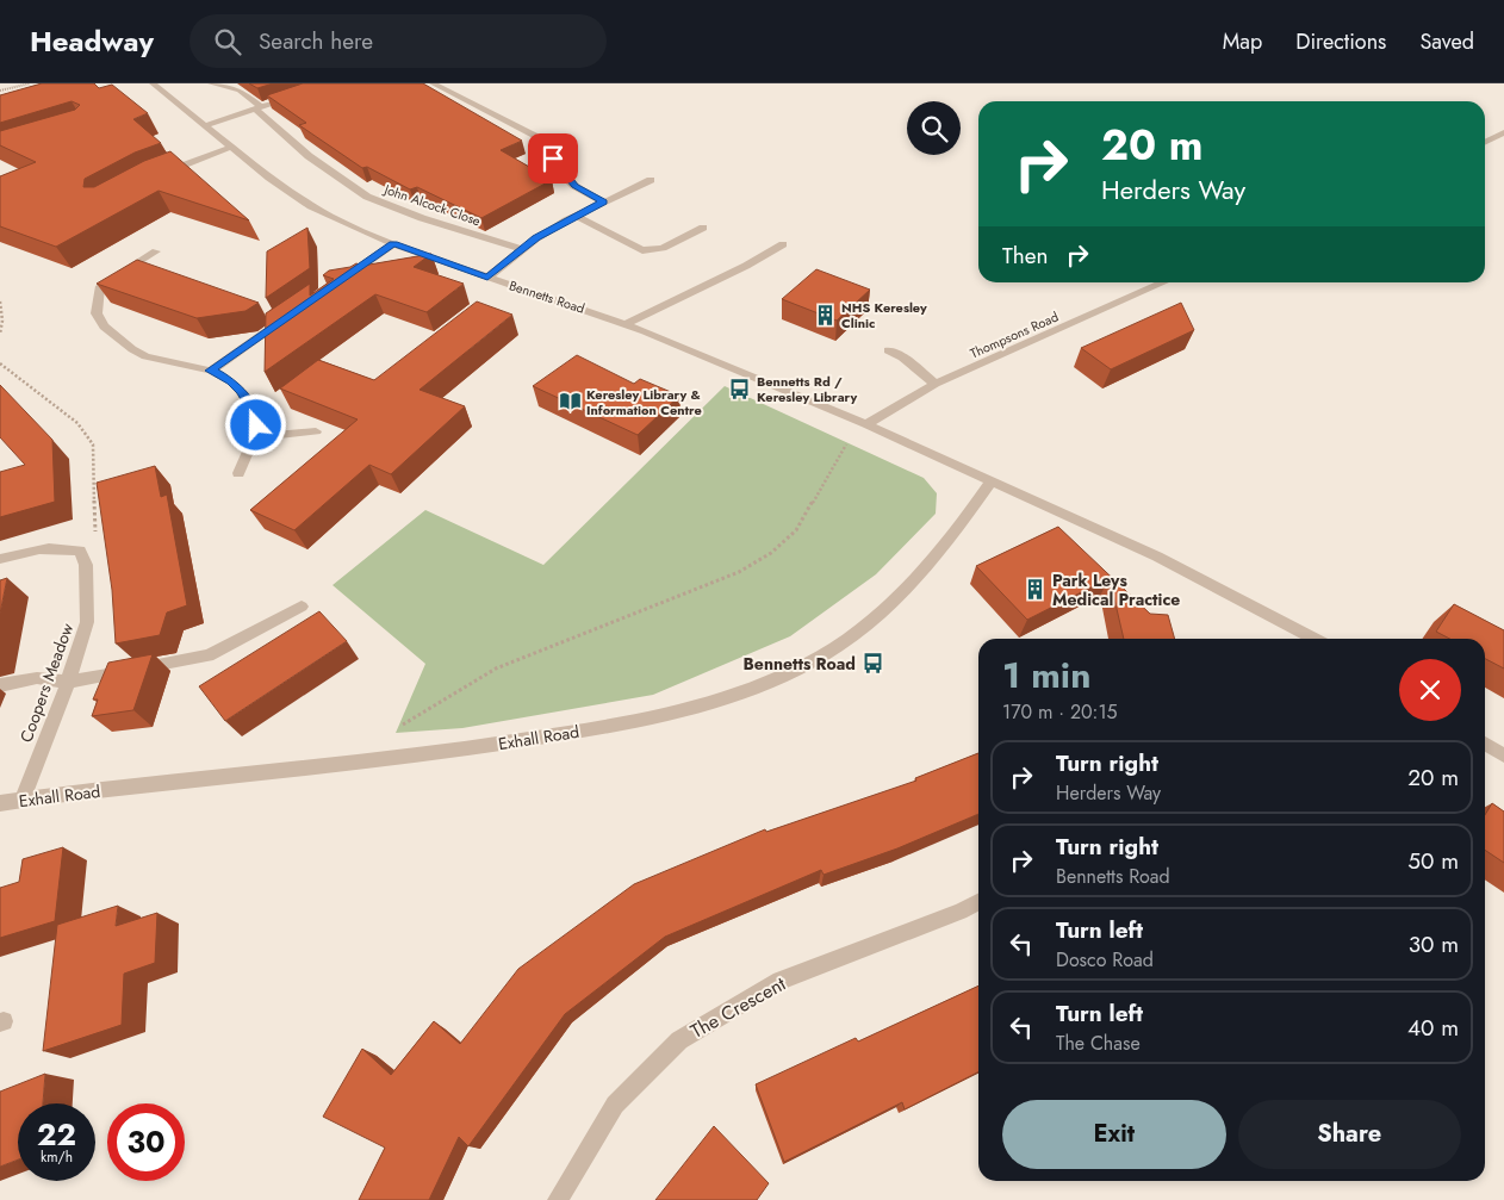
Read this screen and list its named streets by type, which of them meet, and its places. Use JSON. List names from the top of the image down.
{
  "streets": {
    "street": [
      "John Alcock Close",
      "Bennetts Road",
      "Thompsons Road",
      "Coopers Meadow",
      "Exhall Road",
      "The Crescent"
    ]
  },
  "crossings": [
    ["Bennetts Road", "Thompsons Road"],
    ["Bennetts Road", "Exhall Road"],
    ["Coopers Meadow", "Exhall Road"]
  ],
  "places": {
    "building": ["NHS Keresley Clinic", "Park Leys Medical Practice"],
    "bus stop": ["Bennetts Rd / Keresley Library", "Bennetts Road"],
    "library": ["Keresley Library & Information Centre"]
  },
  "page": {
    "header": "Headway",
    "search": "Search here",
    "nav": ["Map", "Directions", "Saved"],
    "turn": ["20 m", "Herders Way"],
    "then": "Then",
    "heading": ["1 min", "170 m · 20:15"],
    "list": [
      {
        "name": "Turn right",
        "note": "Herders Way",
        "value": "20 m"
      },
      {
        "name": "Turn right",
        "note": "Bennetts Road",
        "value": "50 m"
      },
      {
        "name": "Turn left",
        "note": "Dosco Road",
        "value": "30 m"
      },
      {
        "name": "Turn left",
        "note": "The Chase",
        "value": "40 m"
      }
    ],
    "buttons": ["Exit", "Share"],
    "speed": "22 km/h",
    "limit": "30"
  }
}
